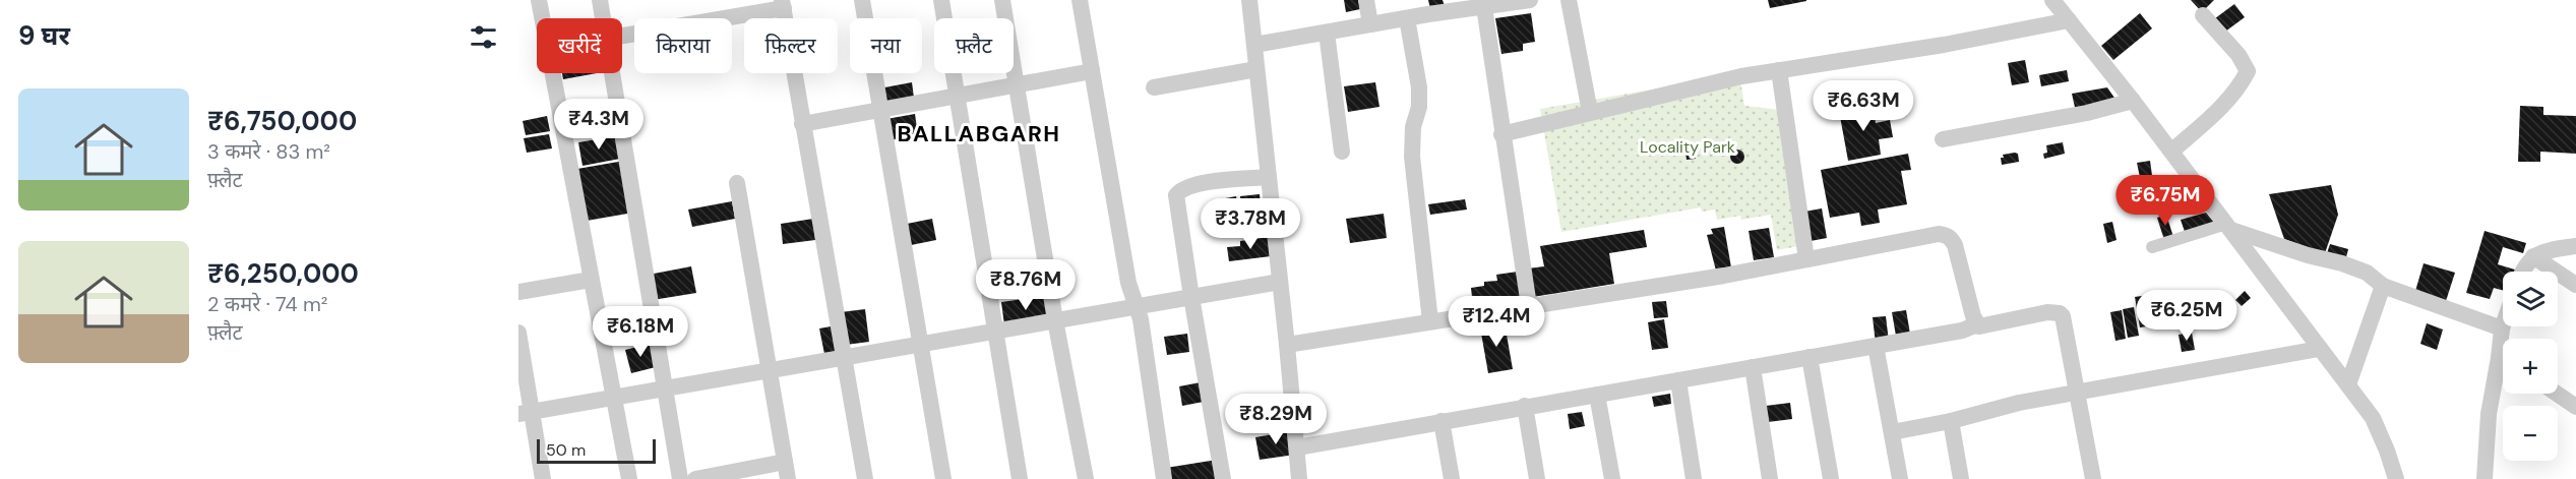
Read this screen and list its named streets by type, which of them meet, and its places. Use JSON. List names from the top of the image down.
{
  "districts": ["BALLABGARH"],
  "parks": ["Locality Park"],
  "scale_bar": "50 m",
  "page": {
    "heading": "9 घर",
    "chip": [
      "खरीदें",
      "किराया",
      "फ़िल्टर",
      "नया",
      "फ़्लैट"
    ],
    "list": [
      {
        "name": "₹6,750,000",
        "note": "3 कमरे · 83 m² · फ़्लैट"
      },
      {
        "name": "₹6,250,000",
        "note": "2 कमरे · 74 m² · फ़्लैट"
      }
    ],
    "price": [
      "₹6.63M",
      "₹4.3M",
      "₹6.75M",
      "₹3.78M",
      "₹8.76M",
      "₹6.25M",
      "₹12.4M",
      "₹6.18M",
      "₹8.29M"
    ],
    "map_buttons": ["+", "−"],
    "scale": "50 m"
  }
}
